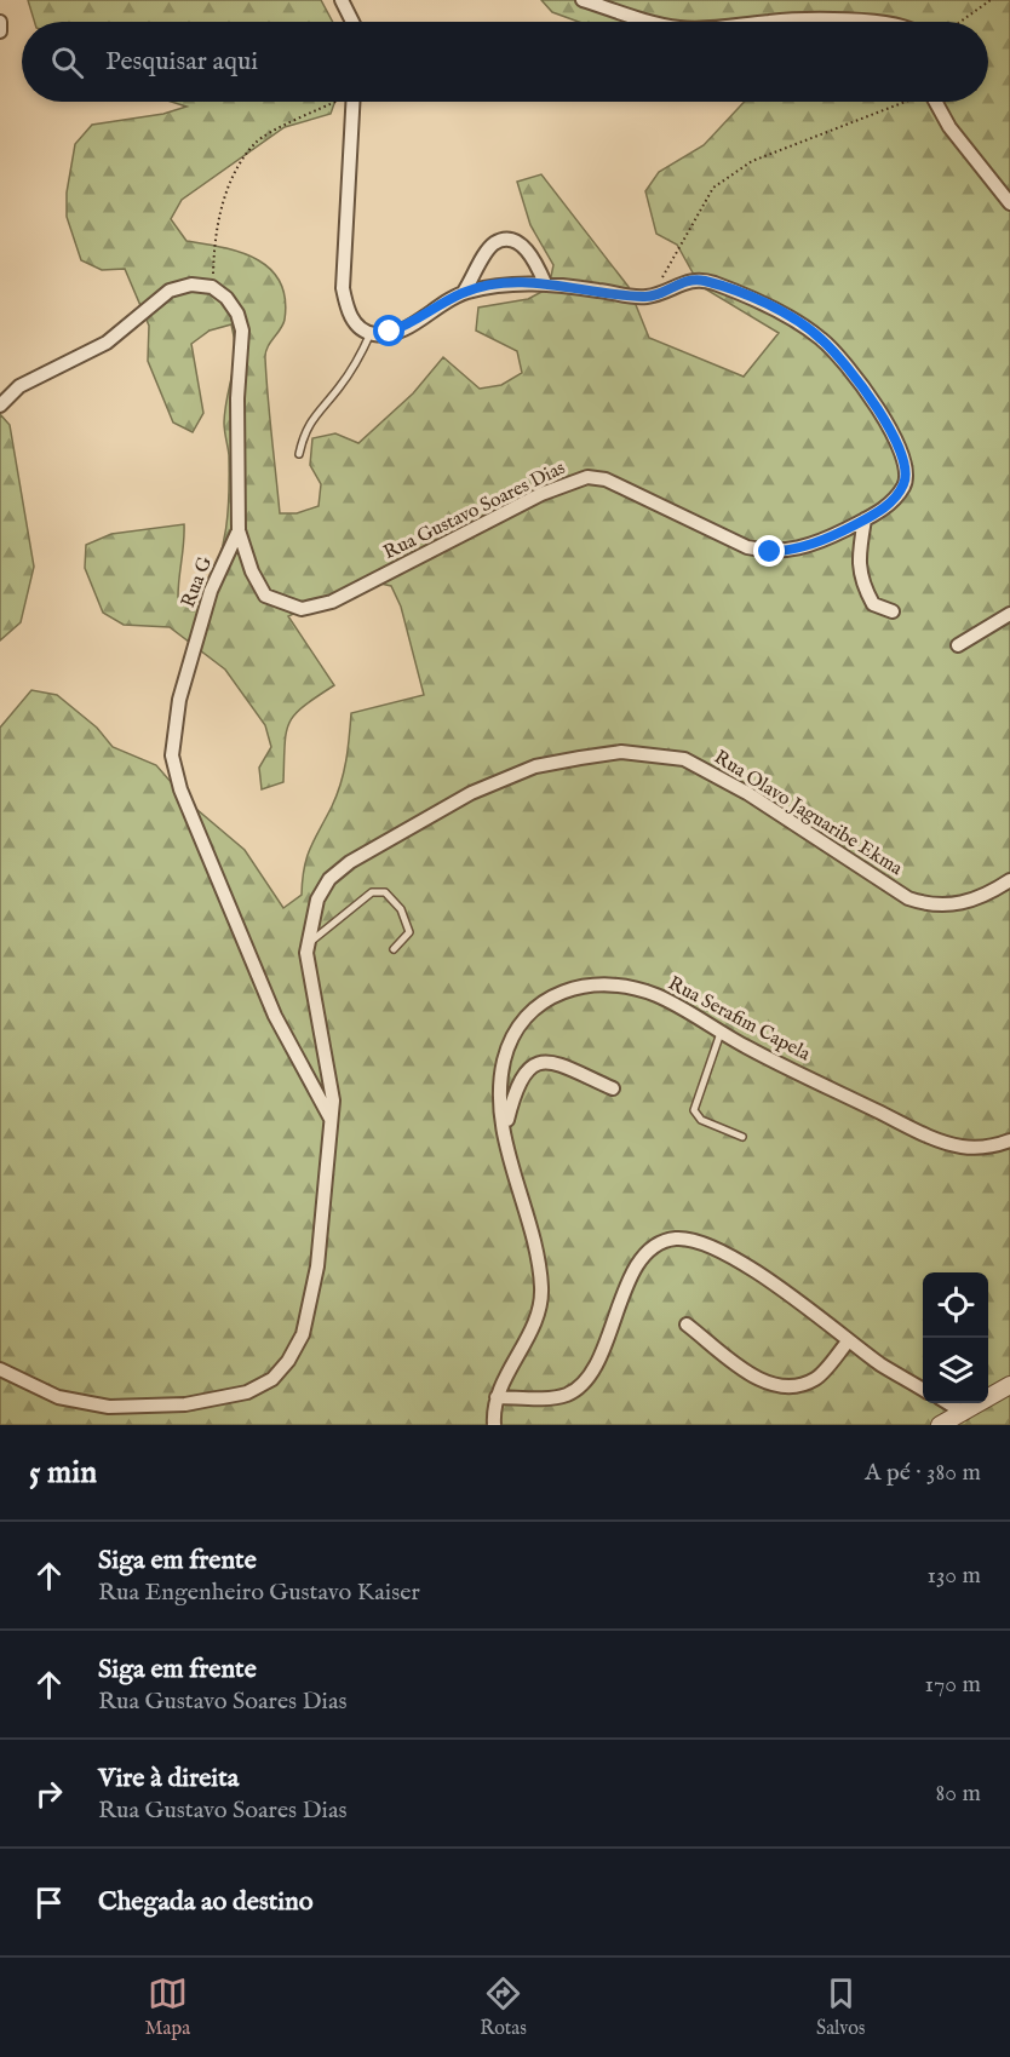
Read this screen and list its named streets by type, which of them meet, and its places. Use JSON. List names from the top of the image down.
{
  "streets": {
    "street": [
      "Rua Gustavo Soares Dias",
      "Rua G",
      "Rua Olavo Jaguaribe Ekma",
      "Rua Serafim Capela"
    ]
  },
  "crossings": [
    ["Rua Gustavo Soares Dias", "Rua G"],
    ["Rua G", "Rua Olavo Jaguaribe Ekma"]
  ],
  "page": {
    "search": "Pesquisar aqui",
    "heading": ["5 min", "A pé · 380 m"],
    "list": [
      ["Siga em frente", "Rua Engenheiro Gustavo Kaiser", "130 m"],
      ["Siga em frente", "Rua Gustavo Soares Dias", "170 m"],
      ["Vire à direita", "Rua Gustavo Soares Dias", "80 m"],
      "Chegada ao destino"
    ],
    "nav": ["Mapa", "Rotas", "Salvos"]
  }
}
